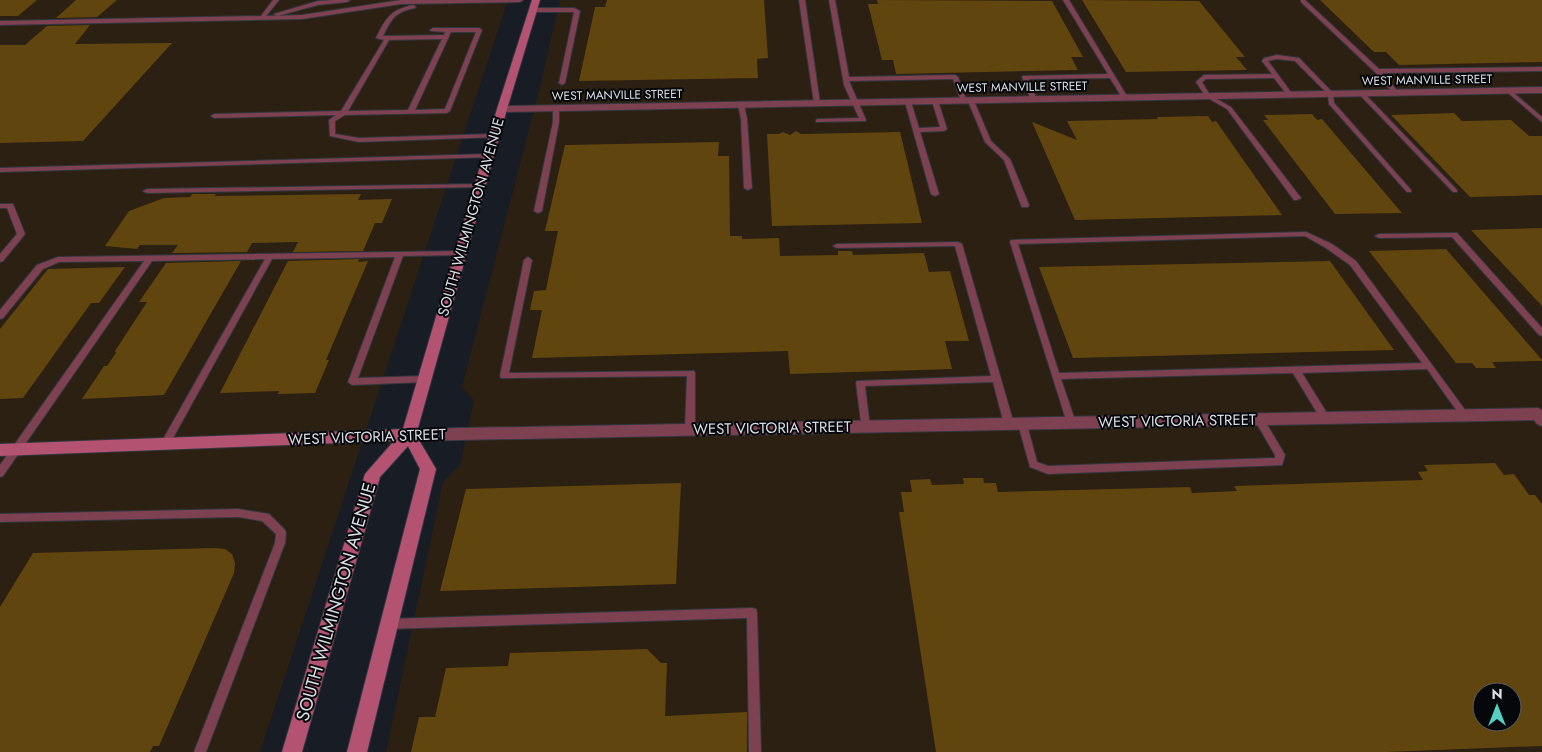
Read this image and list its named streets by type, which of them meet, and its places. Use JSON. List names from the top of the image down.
{
  "streets": {
    "main road": ["SOUTH WILMINGTON AVENUE", "WEST VICTORIA STREET"],
    "street": ["WEST MANVILLE STREET"]
  },
  "crossings": [
    ["WEST MANVILLE STREET", "SOUTH WILMINGTON AVENUE"],
    ["SOUTH WILMINGTON AVENUE", "WEST VICTORIA STREET"]
  ],
  "north": "top"
}
